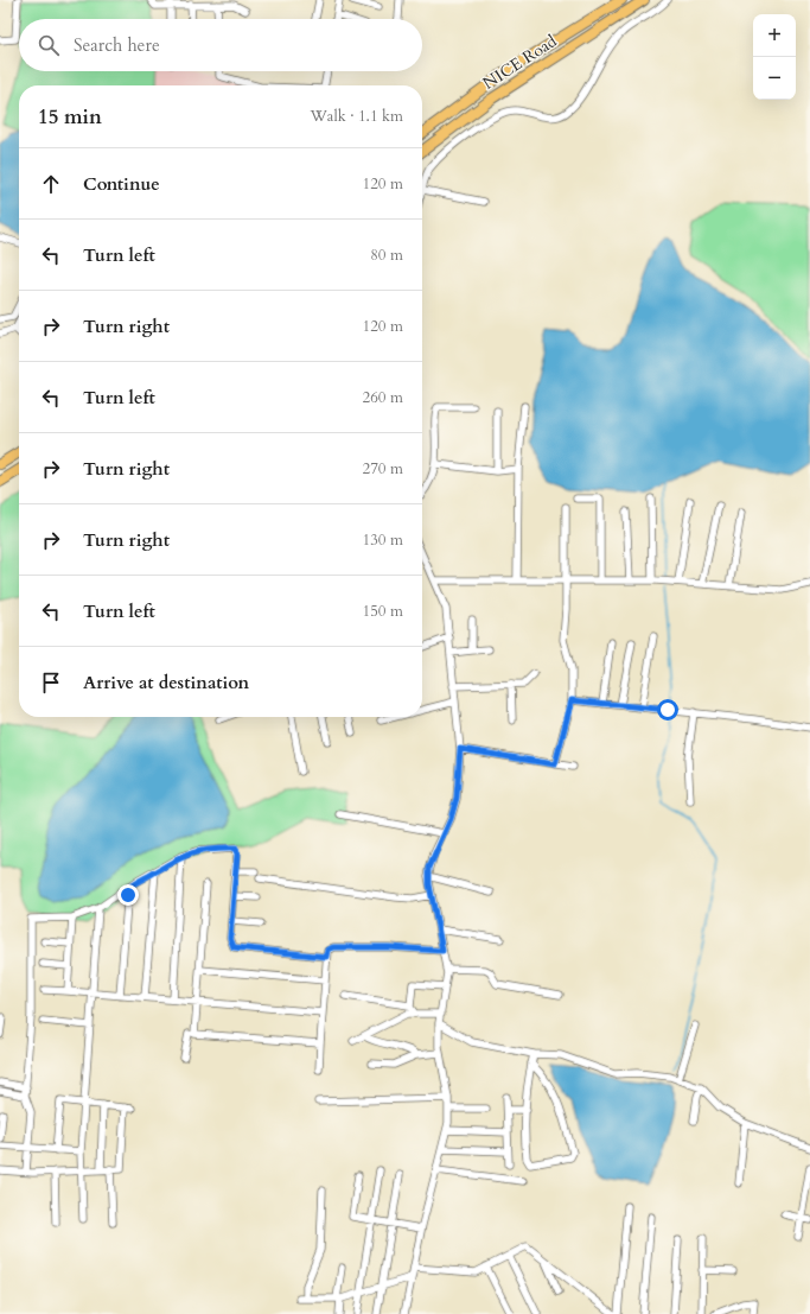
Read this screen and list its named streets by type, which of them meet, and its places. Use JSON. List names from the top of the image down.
{
  "streets": {
    "highway": ["NICE Road"]
  },
  "page": {
    "map_buttons": ["+", "−"],
    "search": "Search here",
    "heading": ["15 min", "Walk · 1.1 km"],
    "list": [
      ["Continue", "120 m"],
      ["Turn left", "80 m"],
      ["Turn right", "120 m"],
      ["Turn left", "260 m"],
      ["Turn right", "270 m"],
      ["Turn right", "130 m"],
      ["Turn left", "150 m"],
      "Arrive at destination"
    ]
  }
}
